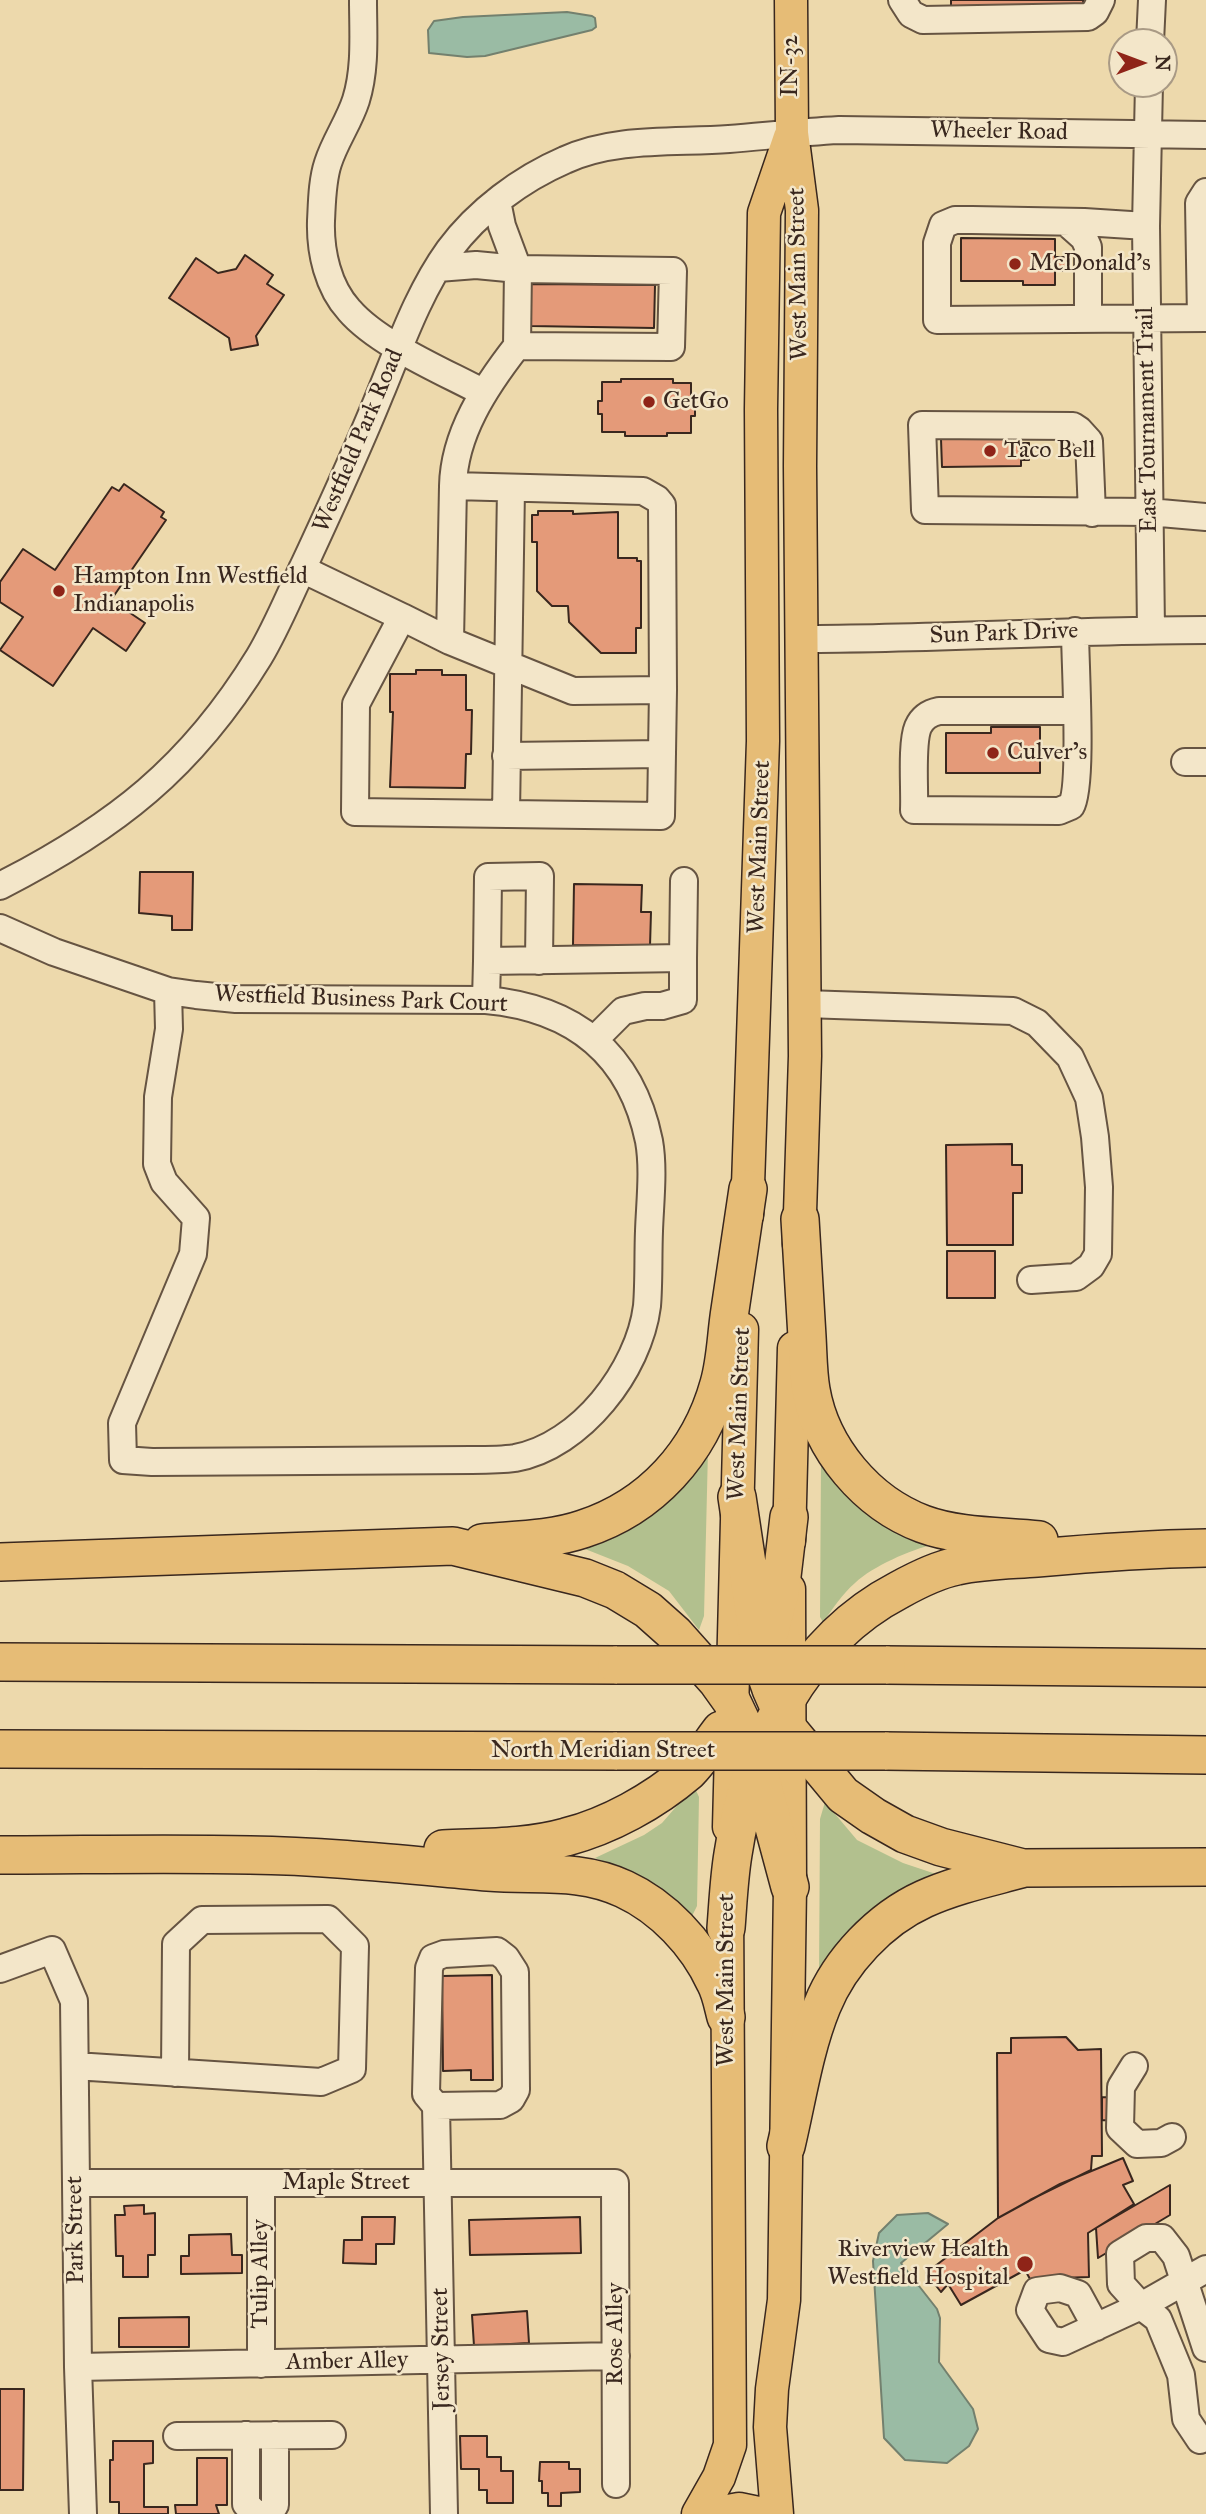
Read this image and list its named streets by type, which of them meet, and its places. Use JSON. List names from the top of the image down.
{
  "streets": {
    "highway": ["North Meridian Street"],
    "main road": ["IN-32", "West Main Street"],
    "street": [
      "Wheeler Road",
      "East Tournament Trail",
      "Westfield Park Road",
      "Sun Park Drive",
      "Westfield Business Park Court",
      "Maple Street",
      "Park Street",
      "Tulip Alley",
      "Rose Alley",
      "Jersey Street",
      "Amber Alley"
    ]
  },
  "crossings": [
    ["IN-32", "Wheeler Road"],
    ["IN-32", "West Main Street"],
    ["IN-32", "Westfield Park Road"],
    ["Wheeler Road", "West Main Street"],
    ["Wheeler Road", "East Tournament Trail"],
    ["Wheeler Road", "Westfield Park Road"],
    ["West Main Street", "Westfield Park Road"],
    ["West Main Street", "Sun Park Drive"],
    ["East Tournament Trail", "Sun Park Drive"],
    ["Maple Street", "Park Street"],
    ["Maple Street", "Tulip Alley"],
    ["Maple Street", "Rose Alley"],
    ["Maple Street", "Jersey Street"],
    ["Park Street", "Amber Alley"],
    ["Tulip Alley", "Amber Alley"],
    ["Rose Alley", "Amber Alley"],
    ["Jersey Street", "Amber Alley"]
  ],
  "places": [
    "McDonald's",
    "GetGo",
    "Taco Bell",
    "Hampton Inn Westfield Indianapolis",
    "Culver's",
    "Riverview Health Westfield Hospital"
  ],
  "north": "right"
}
